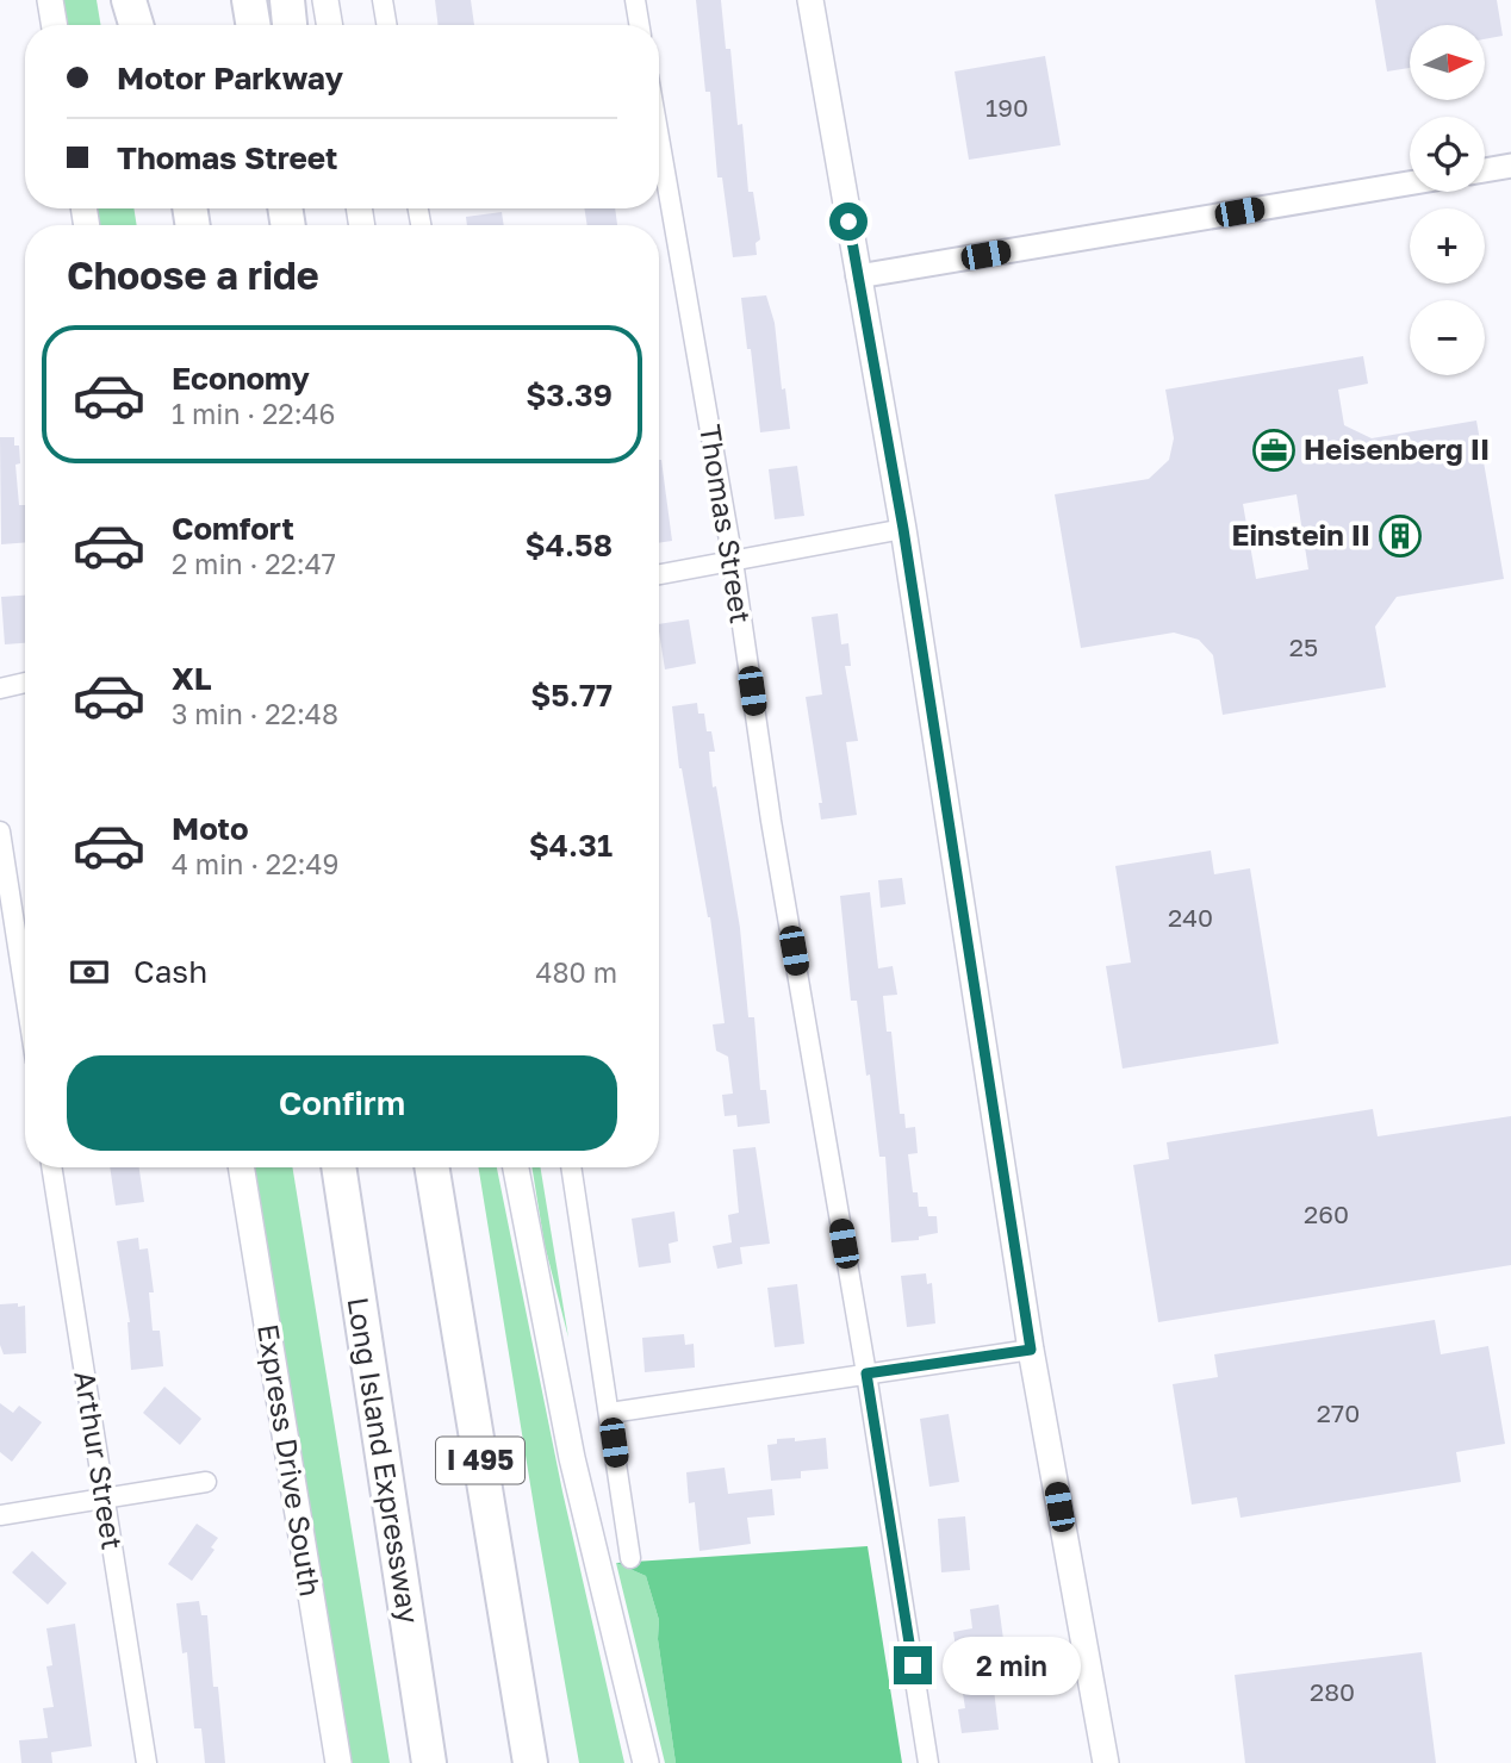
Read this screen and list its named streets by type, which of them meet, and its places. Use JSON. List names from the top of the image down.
{
  "streets": {
    "highway": ["Long Island Expressway", "I 495"],
    "main road": ["Express Drive South"],
    "street": ["Thomas Street", "Arthur Street"]
  },
  "places": {
    "office": ["Heisenberg II"],
    "building": ["Einstein II"]
  },
  "house_numbers": [
    "190",
    "25",
    "240",
    "260",
    "270",
    "280"
  ],
  "north": "right",
  "page": {
    "map_buttons": ["+", "−"],
    "banner": ["Motor Parkway", "Thomas Street"],
    "heading": "Choose a ride",
    "list": [
      {
        "name": "Economy",
        "note": "1 min · 22:46",
        "value": "$3.39"
      },
      {
        "name": "Comfort",
        "note": "2 min · 22:47",
        "value": "$4.58"
      },
      {
        "name": "XL",
        "note": "3 min · 22:48",
        "value": "$5.77"
      },
      {
        "name": "Moto",
        "note": "4 min · 22:49",
        "value": "$4.31"
      }
    ],
    "pay": ["Cash", "480 m"],
    "buttons": "Confirm",
    "bubble": "2 min"
  }
}
